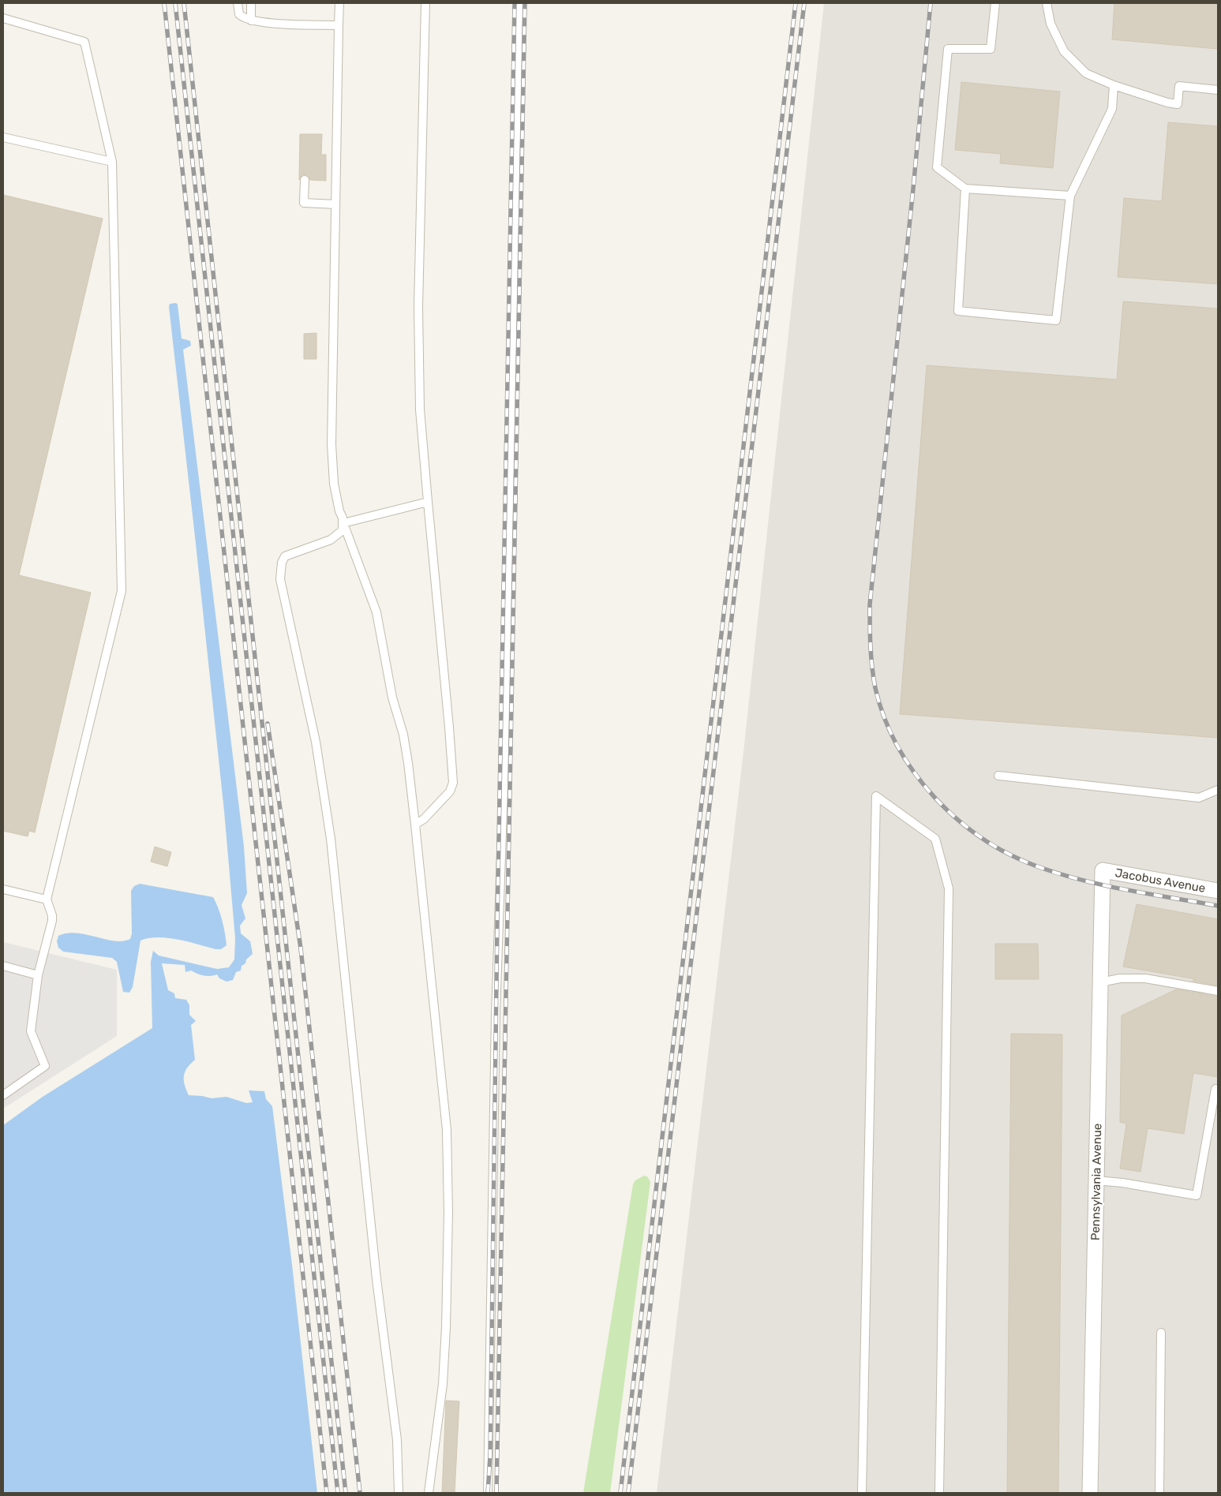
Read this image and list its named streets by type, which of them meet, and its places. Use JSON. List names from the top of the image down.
{
  "streets": {
    "street": ["Jacobus Avenue", "Pennsylvania Avenue"]
  },
  "crossings": [
    ["Jacobus Avenue", "Pennsylvania Avenue"]
  ]
}
